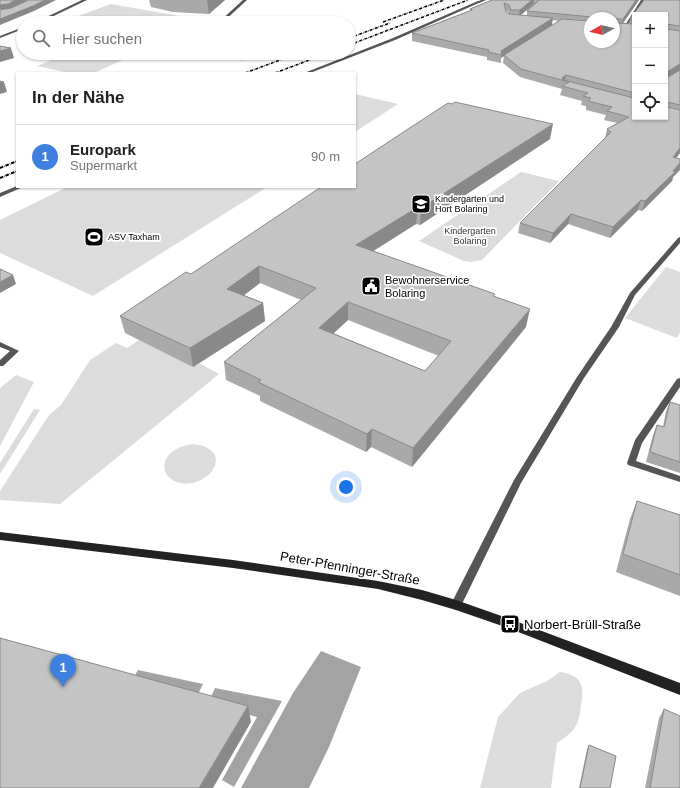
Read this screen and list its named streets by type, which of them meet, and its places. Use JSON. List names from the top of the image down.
{
  "streets": {
    "street": ["Peter-Pfenninger-Straße"]
  },
  "parks": ["Kindergarten Bolaring"],
  "places": {
    "school or university": ["Kindergarten und Hort Bolaring"],
    "sports": ["ASV Taxham"],
    "public building": ["Bewohnerservice Bolaring"],
    "bus stop": ["Norbert-Brüll-Straße"]
  },
  "north": "left",
  "page": {
    "map_buttons": ["+", "−"],
    "search": "Hier suchen",
    "heading": "In der Nähe",
    "list": [
      {
        "mark": "1",
        "name": "Europark",
        "note": "Supermarkt",
        "value": "90 m"
      }
    ],
    "pins": "1"
  }
}
